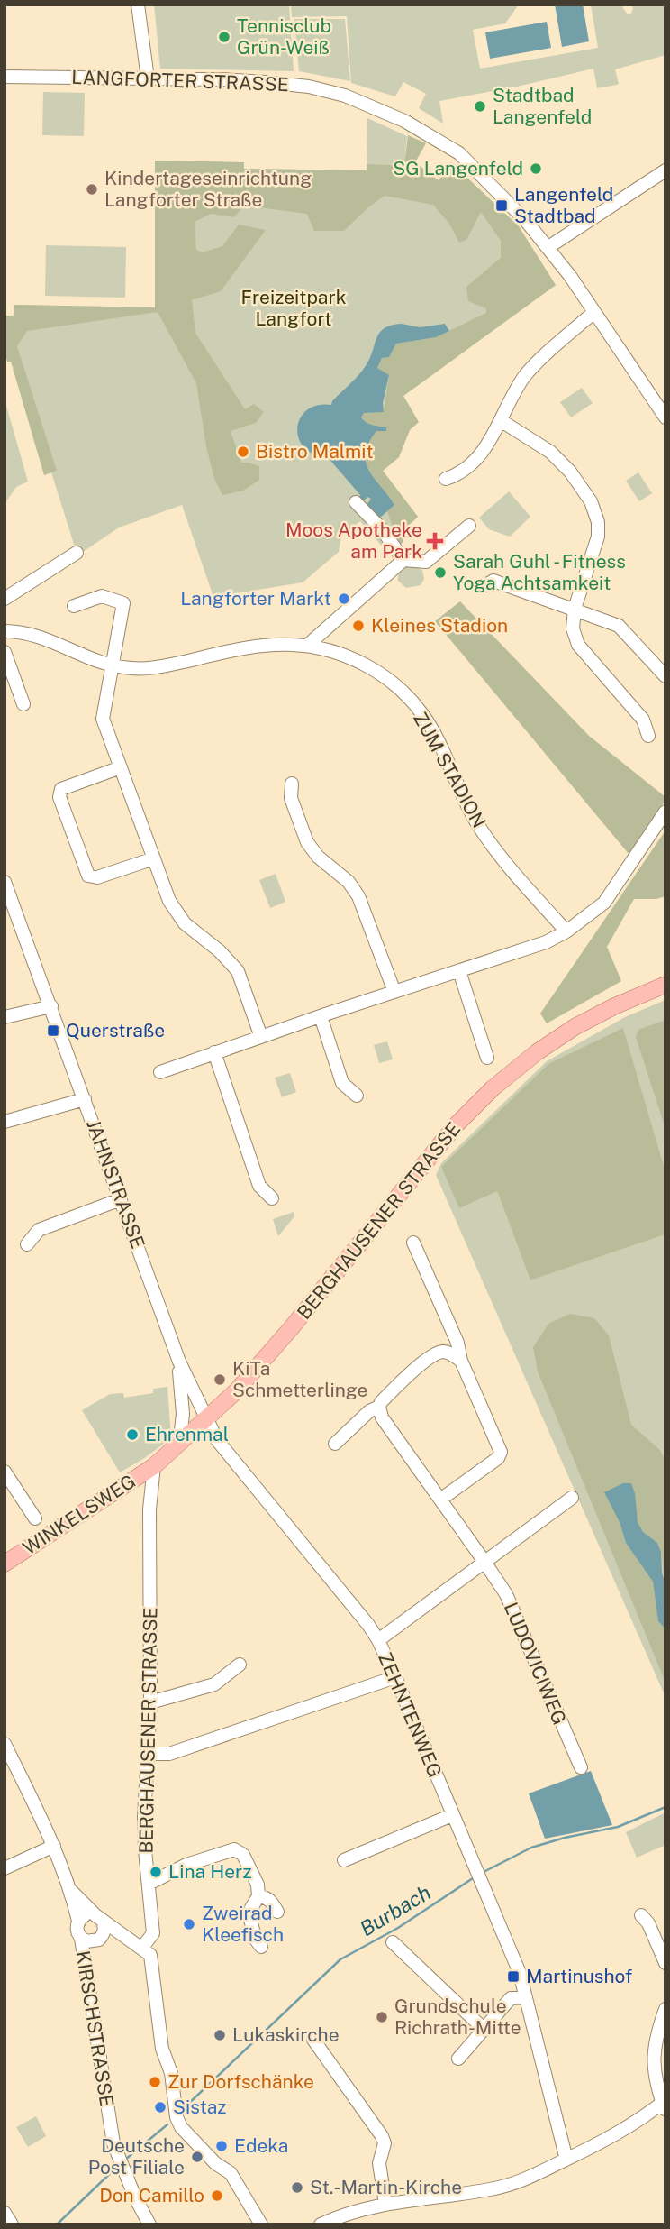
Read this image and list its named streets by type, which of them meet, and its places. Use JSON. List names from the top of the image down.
{
  "streets": {
    "main road": ["BERGHAUSENER STRASSE", "WINKELSWEG"],
    "street": [
      "LANGFORTER STRASSE",
      "ZUM STADION",
      "JAHNSTRASSE",
      "LUDOVICIWEG",
      "ZEHNTENWEG",
      "KIRSCHSTRASSE"
    ]
  },
  "crossings": [
    ["JAHNSTRASSE", "BERGHAUSENER STRASSE"],
    ["JAHNSTRASSE", "ZEHNTENWEG"],
    ["BERGHAUSENER STRASSE", "WINKELSWEG"],
    ["BERGHAUSENER STRASSE", "ZEHNTENWEG"]
  ],
  "water": ["Burbach"],
  "parks": ["Freizeitpark Langfort"],
  "places": {
    "other": [
      "Tennisclub Grün-Weiß",
      "Stadtbad Langenfeld",
      "SG Langenfeld",
      "Kindertageseinrichtung Langforter Straße",
      "Bistro Malmit",
      "Sarah Guhl - Fitness Yoga Achtsamkeit",
      "Langforter Markt",
      "Kleines Stadion",
      "KiTa Schmetterlinge",
      "Ehrenmal",
      "Lina Herz",
      "Zweirad Kleefisch",
      "Grundschule Richrath-Mitte",
      "Lukaskirche",
      "Zur Dorfschänke",
      "Sistaz",
      "Edeka",
      "Deutsche Post Filiale",
      "St.-Martin-Kirche",
      "Don Camillo"
    ],
    "transit": ["Langenfeld Stadtbad", "Querstraße", "Martinushof"],
    "health": ["Moos Apotheke am Park"]
  }
}
